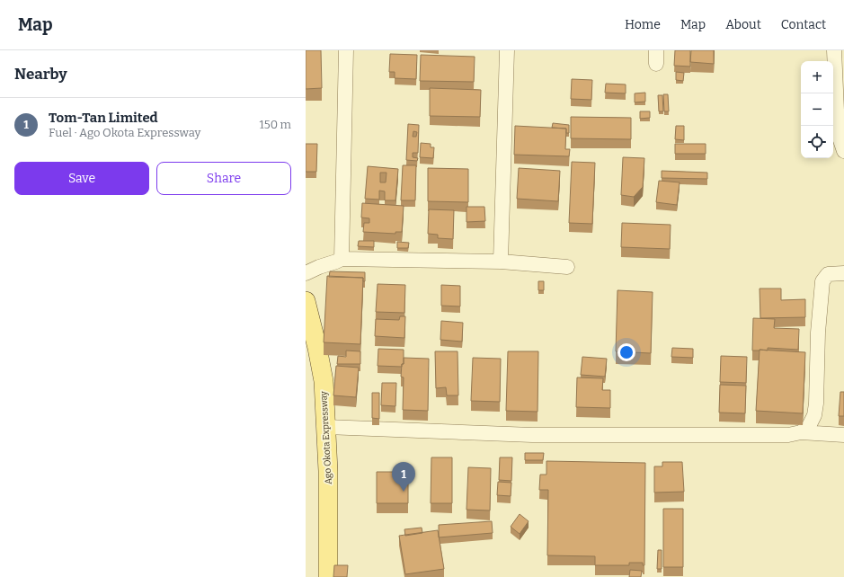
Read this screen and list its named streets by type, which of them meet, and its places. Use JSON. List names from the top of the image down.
{
  "streets": {
    "main road": ["Ago Okota Expressway"]
  },
  "page": {
    "header": "Map",
    "nav": [
      "Home",
      "Map",
      "About",
      "Contact"
    ],
    "heading": "Nearby",
    "map_buttons": ["+", "−"],
    "list": [
      {
        "mark": "1",
        "name": "Tom-Tan Limited",
        "note": "Fuel · Ago Okota Expressway",
        "value": "150 m"
      }
    ],
    "buttons": ["Save", "Share"],
    "pins": "1"
  }
}
